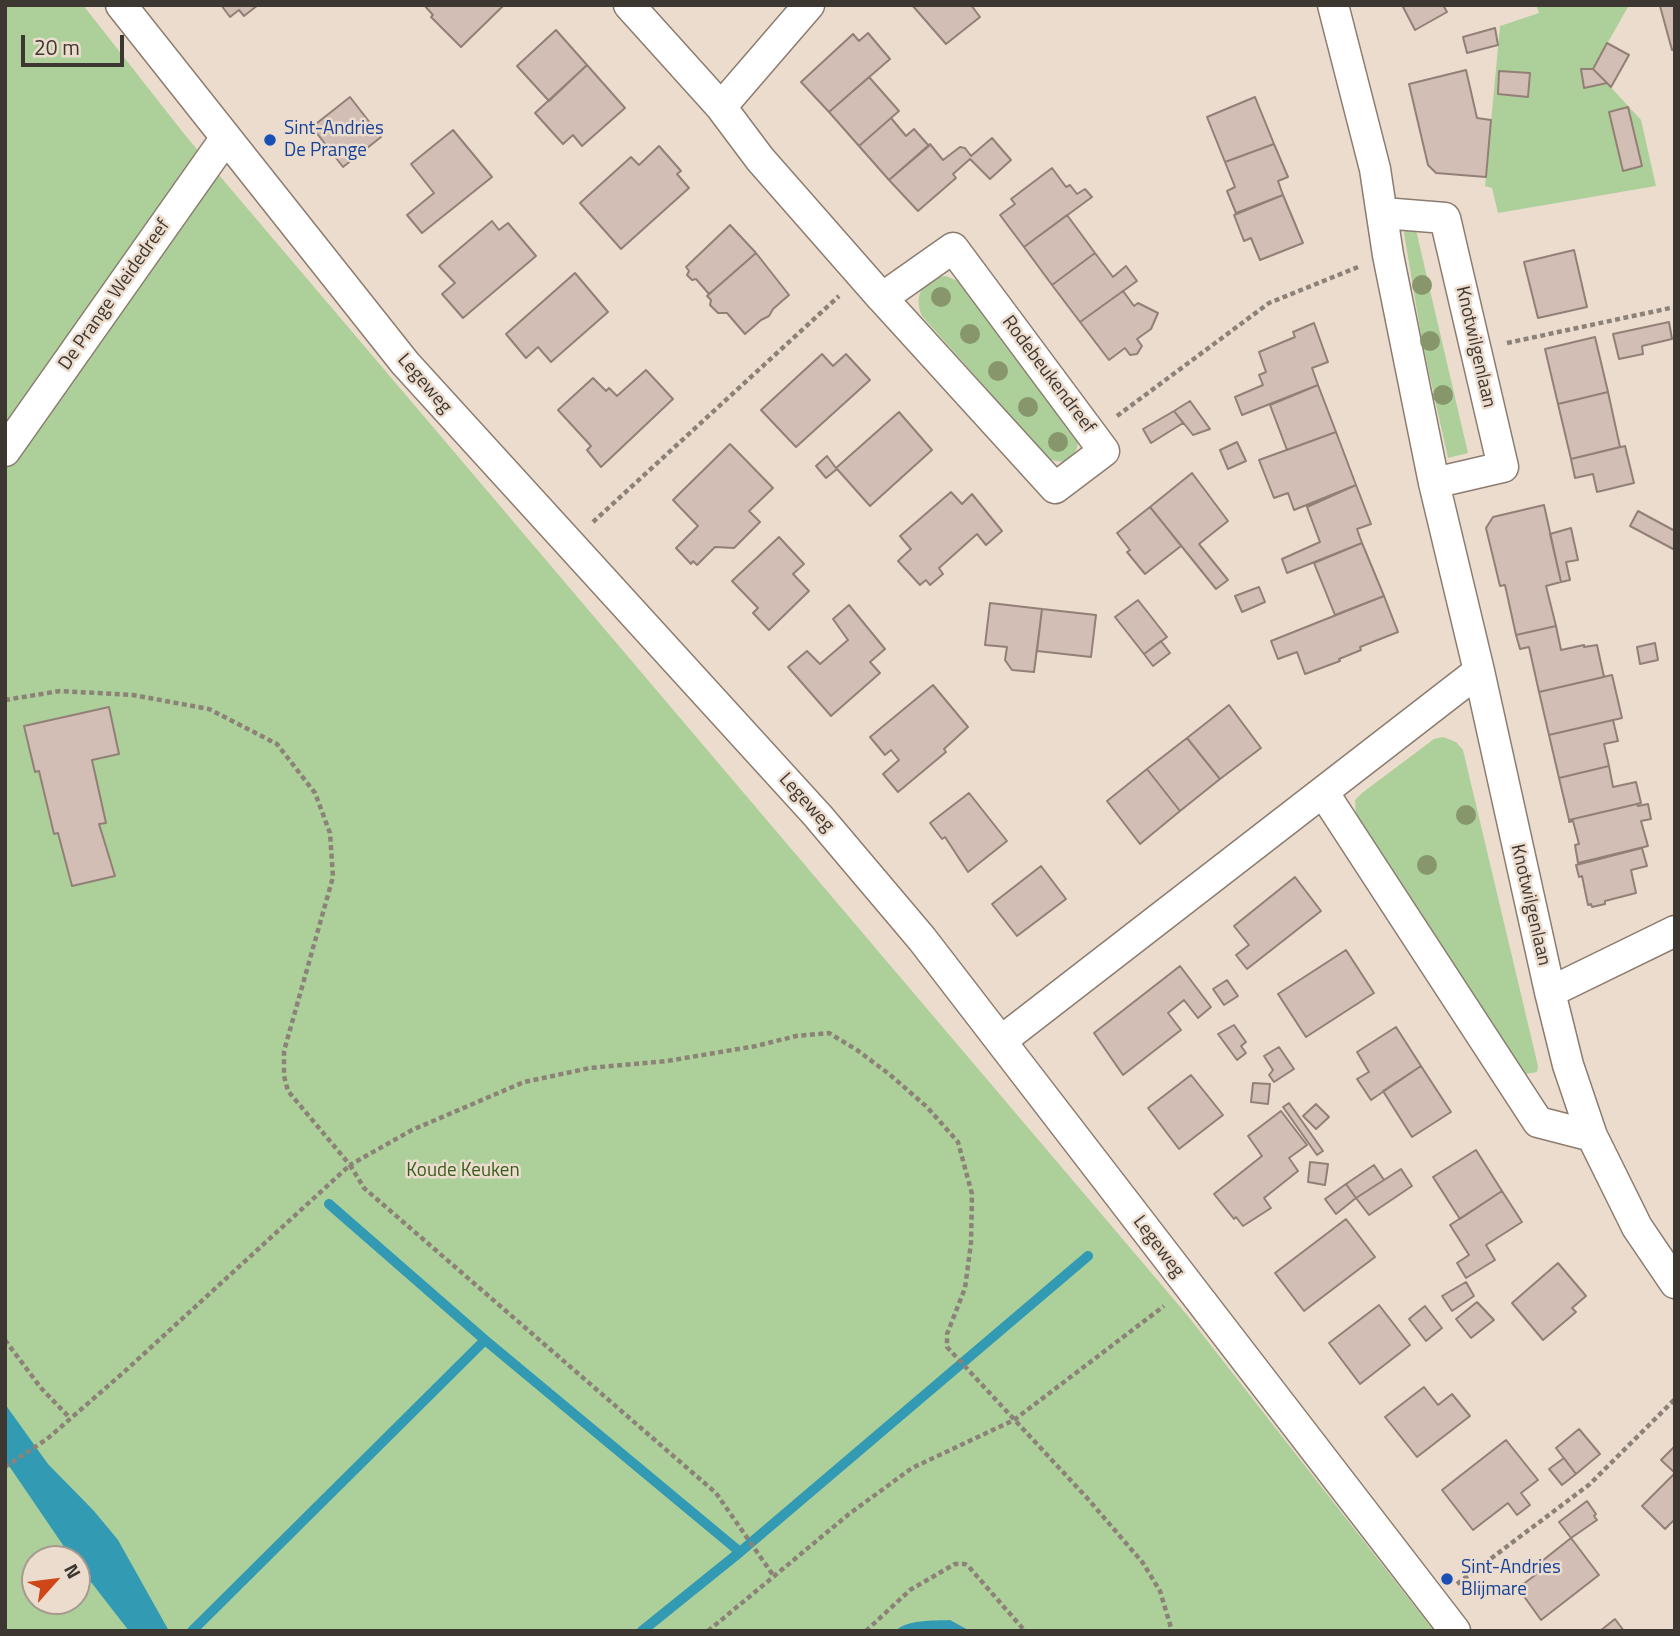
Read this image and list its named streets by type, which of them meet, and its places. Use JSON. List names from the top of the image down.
{
  "streets": {
    "street": [
      "De Prange Weidedreef",
      "Knotwilgenlaan",
      "Rodebeukendreef",
      "Legeweg"
    ]
  },
  "crossings": [
    ["De Prange Weidedreef", "Legeweg"]
  ],
  "parks": ["Koude Keuken"],
  "places": ["Sint-Andries De Prange", "Sint-Andries Blijmare"],
  "scale_bar": "20 m",
  "north": "top right"
}
